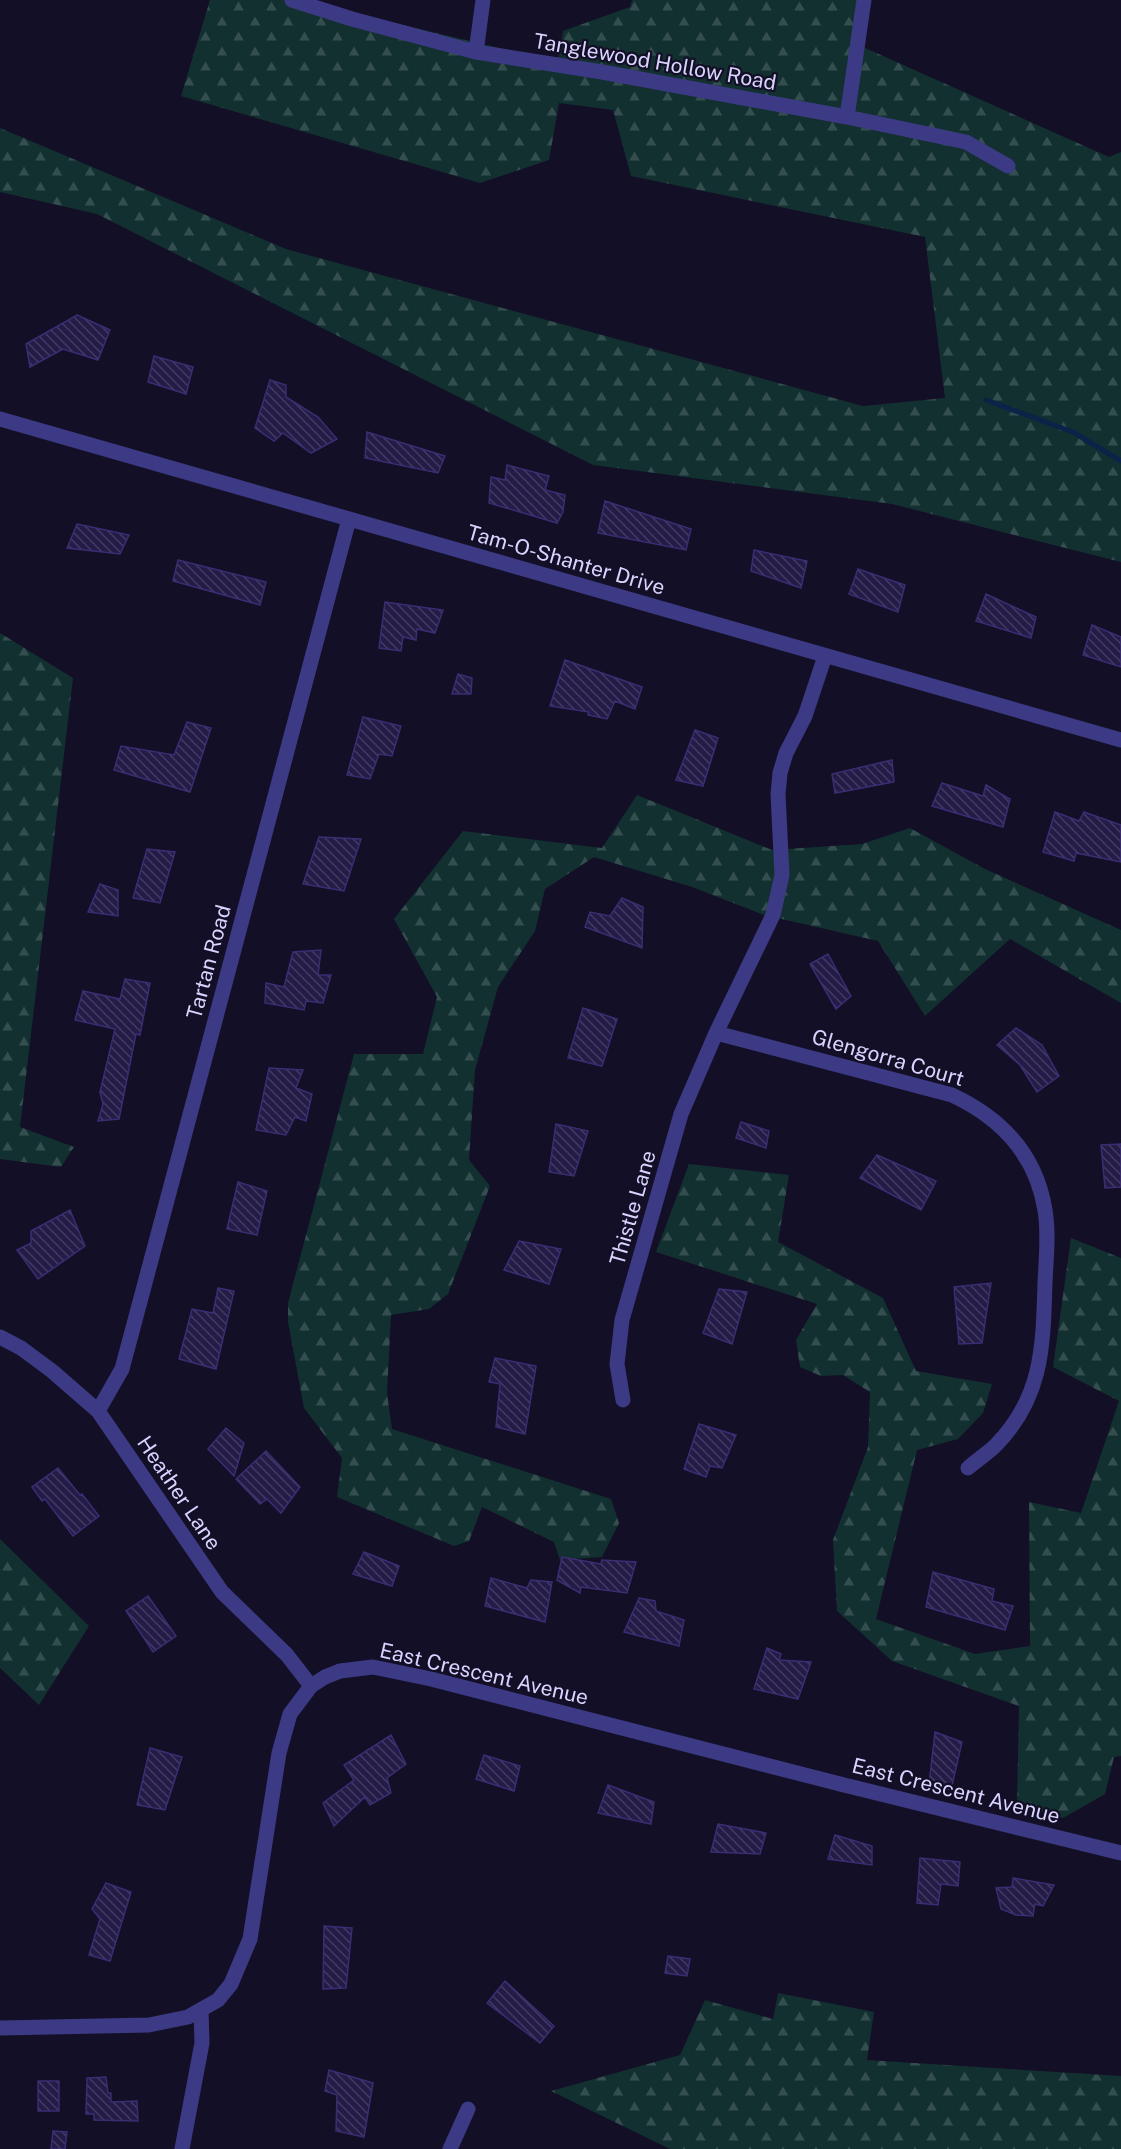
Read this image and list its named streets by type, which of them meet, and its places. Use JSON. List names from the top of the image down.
{
  "streets": {
    "street": [
      "Tanglewood Hollow Road",
      "Tam-O-Shanter Drive",
      "Tartan Road",
      "Glengorra Court",
      "Thistle Lane",
      "Heather Lane",
      "East Crescent Avenue"
    ]
  },
  "crossings": [
    ["Tam-O-Shanter Drive", "Tartan Road"],
    ["Tartan Road", "Heather Lane"],
    ["Glengorra Court", "Thistle Lane"],
    ["Heather Lane", "East Crescent Avenue"]
  ]
}
